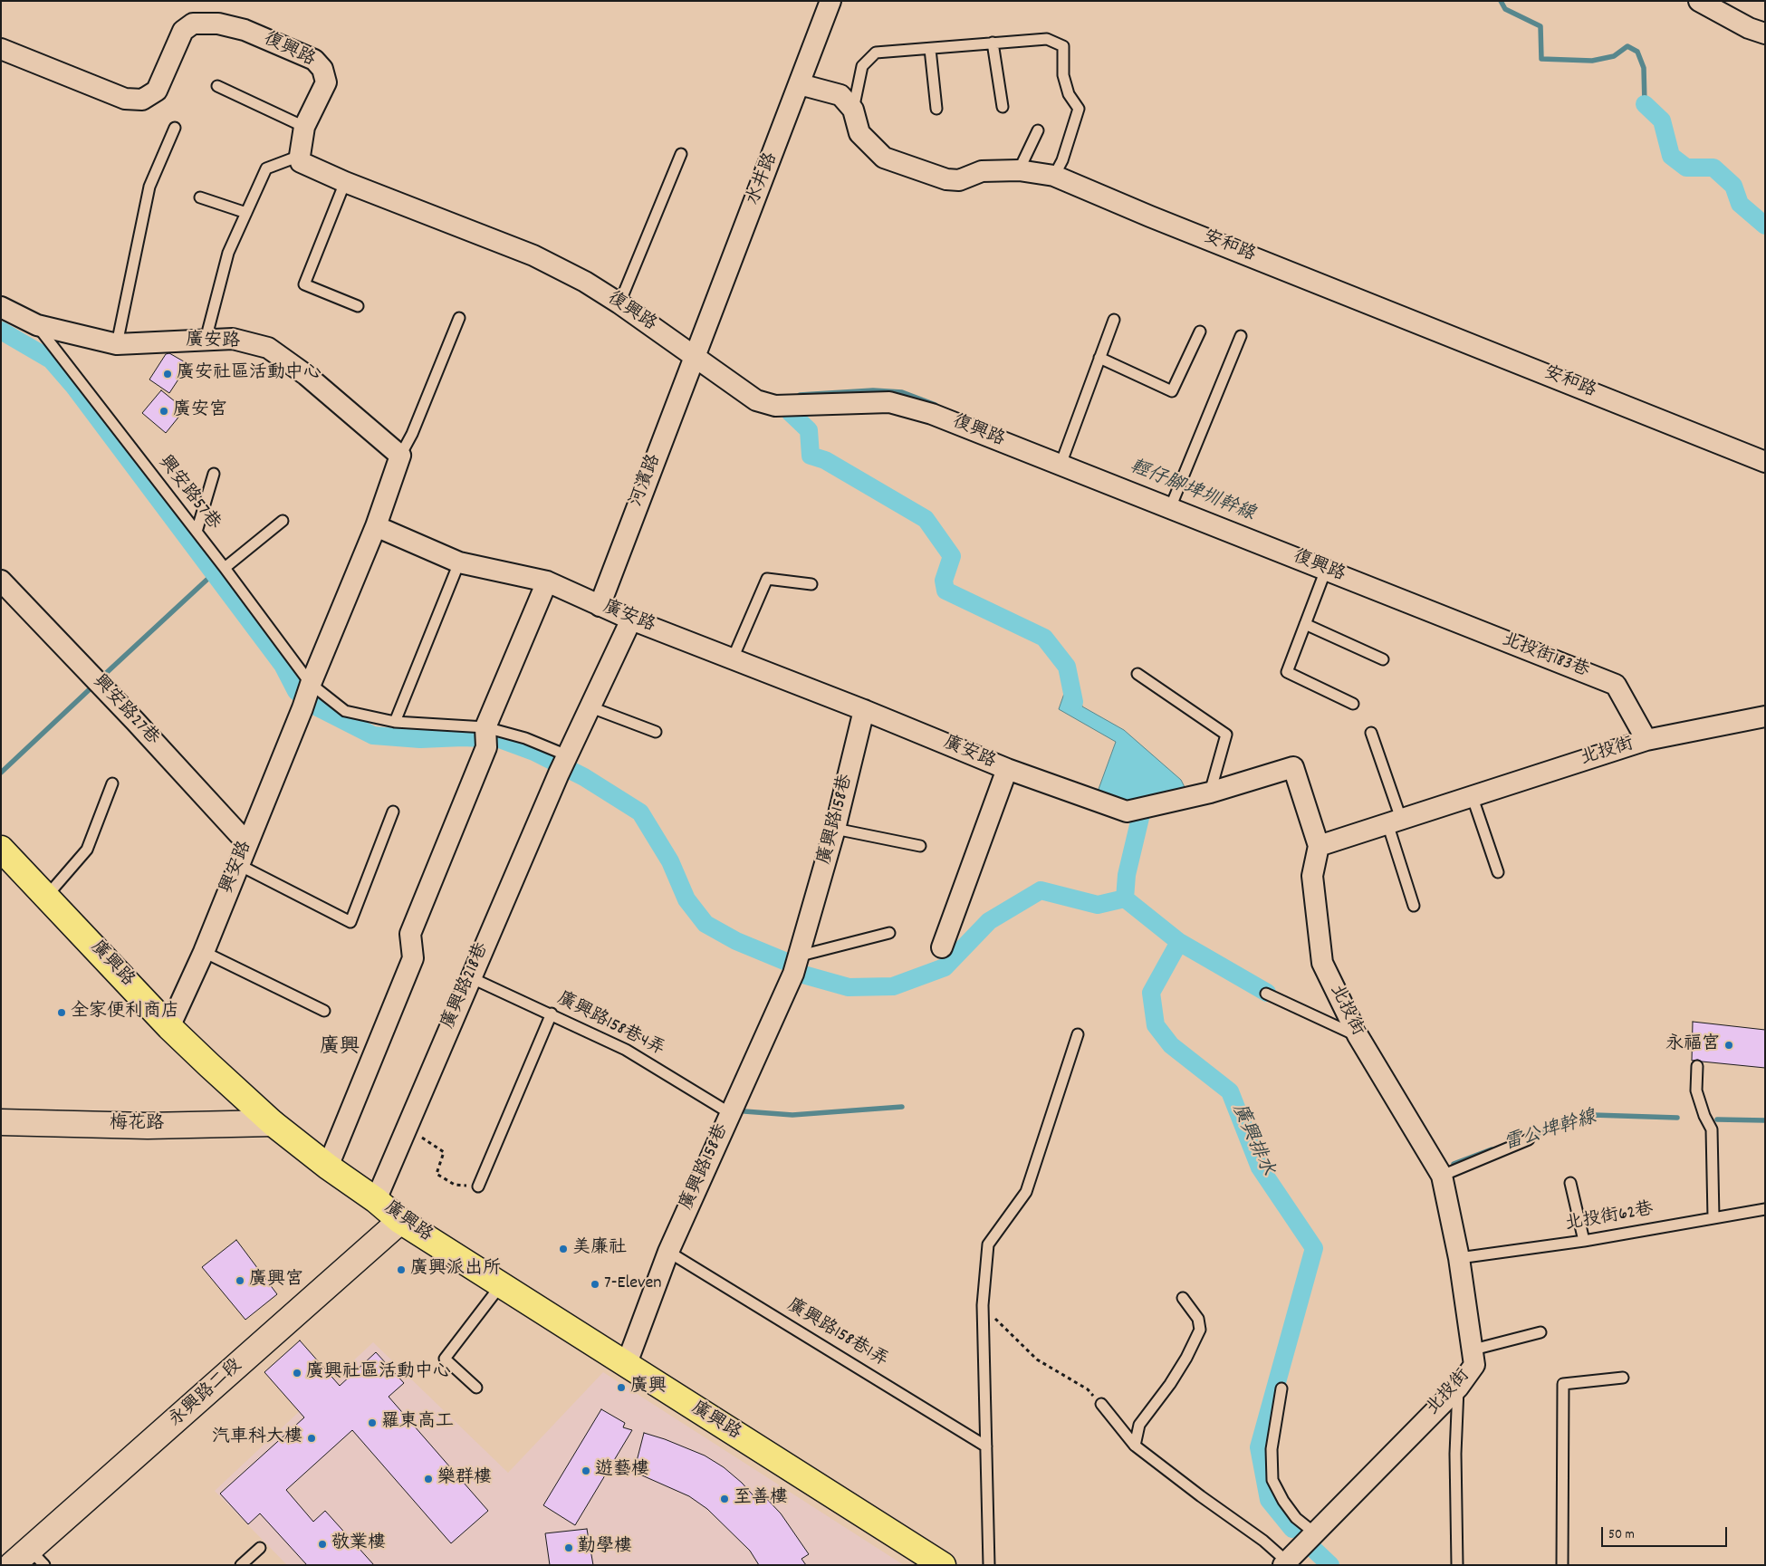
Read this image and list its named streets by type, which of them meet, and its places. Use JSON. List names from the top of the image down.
{
  "streets": {
    "main road": ["廣興路"],
    "street": [
      "復興路",
      "水井路",
      "安和路",
      "廣安路",
      "河濱路",
      "北投街183巷",
      "興安路27巷",
      "北投街",
      "廣興路158巷",
      "興安路",
      "廣興路218巷",
      "梅花路",
      "永興路二段"
    ],
    "lane": [
      "興安路57巷",
      "廣興路158巷4弄",
      "北投街62巷",
      "廣興路158巷1弄"
    ]
  },
  "crossings": [
    ["復興路", "水井路"],
    ["復興路", "河濱路"],
    ["復興路", "北投街183巷"],
    ["水井路", "河濱路"],
    ["廣安路", "河濱路"],
    ["廣安路", "興安路57巷"],
    ["廣安路", "北投街"],
    ["廣安路", "廣興路158巷"],
    ["興安路57巷", "興安路"],
    ["興安路57巷", "廣興路218巷"],
    ["北投街183巷", "北投街"],
    ["興安路27巷", "興安路"],
    ["北投街", "北投街62巷"],
    ["廣興路158巷", "廣興路"],
    ["廣興路158巷", "廣興路158巷4弄"],
    ["廣興路158巷", "廣興路158巷1弄"],
    ["興安路", "廣興路"],
    ["廣興路", "廣興路218巷"],
    ["廣興路", "梅花路"],
    ["廣興路", "永興路二段"],
    ["廣興路218巷", "廣興路158巷4弄"]
  ],
  "districts": ["廣興"],
  "water": ["輕仔腳埤圳幹線", "雷公埤幹線", "廣興排水"],
  "places": [
    "廣安社區活動中心",
    "廣安宮",
    "全家便利商店",
    "永福宮",
    "美廉社",
    "廣興派出所",
    "廣興宮",
    "7-Eleven",
    "廣興社區活動中心",
    "廣興",
    "羅東高工",
    "汽車科大樓",
    "遊藝樓",
    "樂群樓",
    "至善樓",
    "敬業樓",
    "勤學樓"
  ],
  "scale_bar": "50 m"
}
